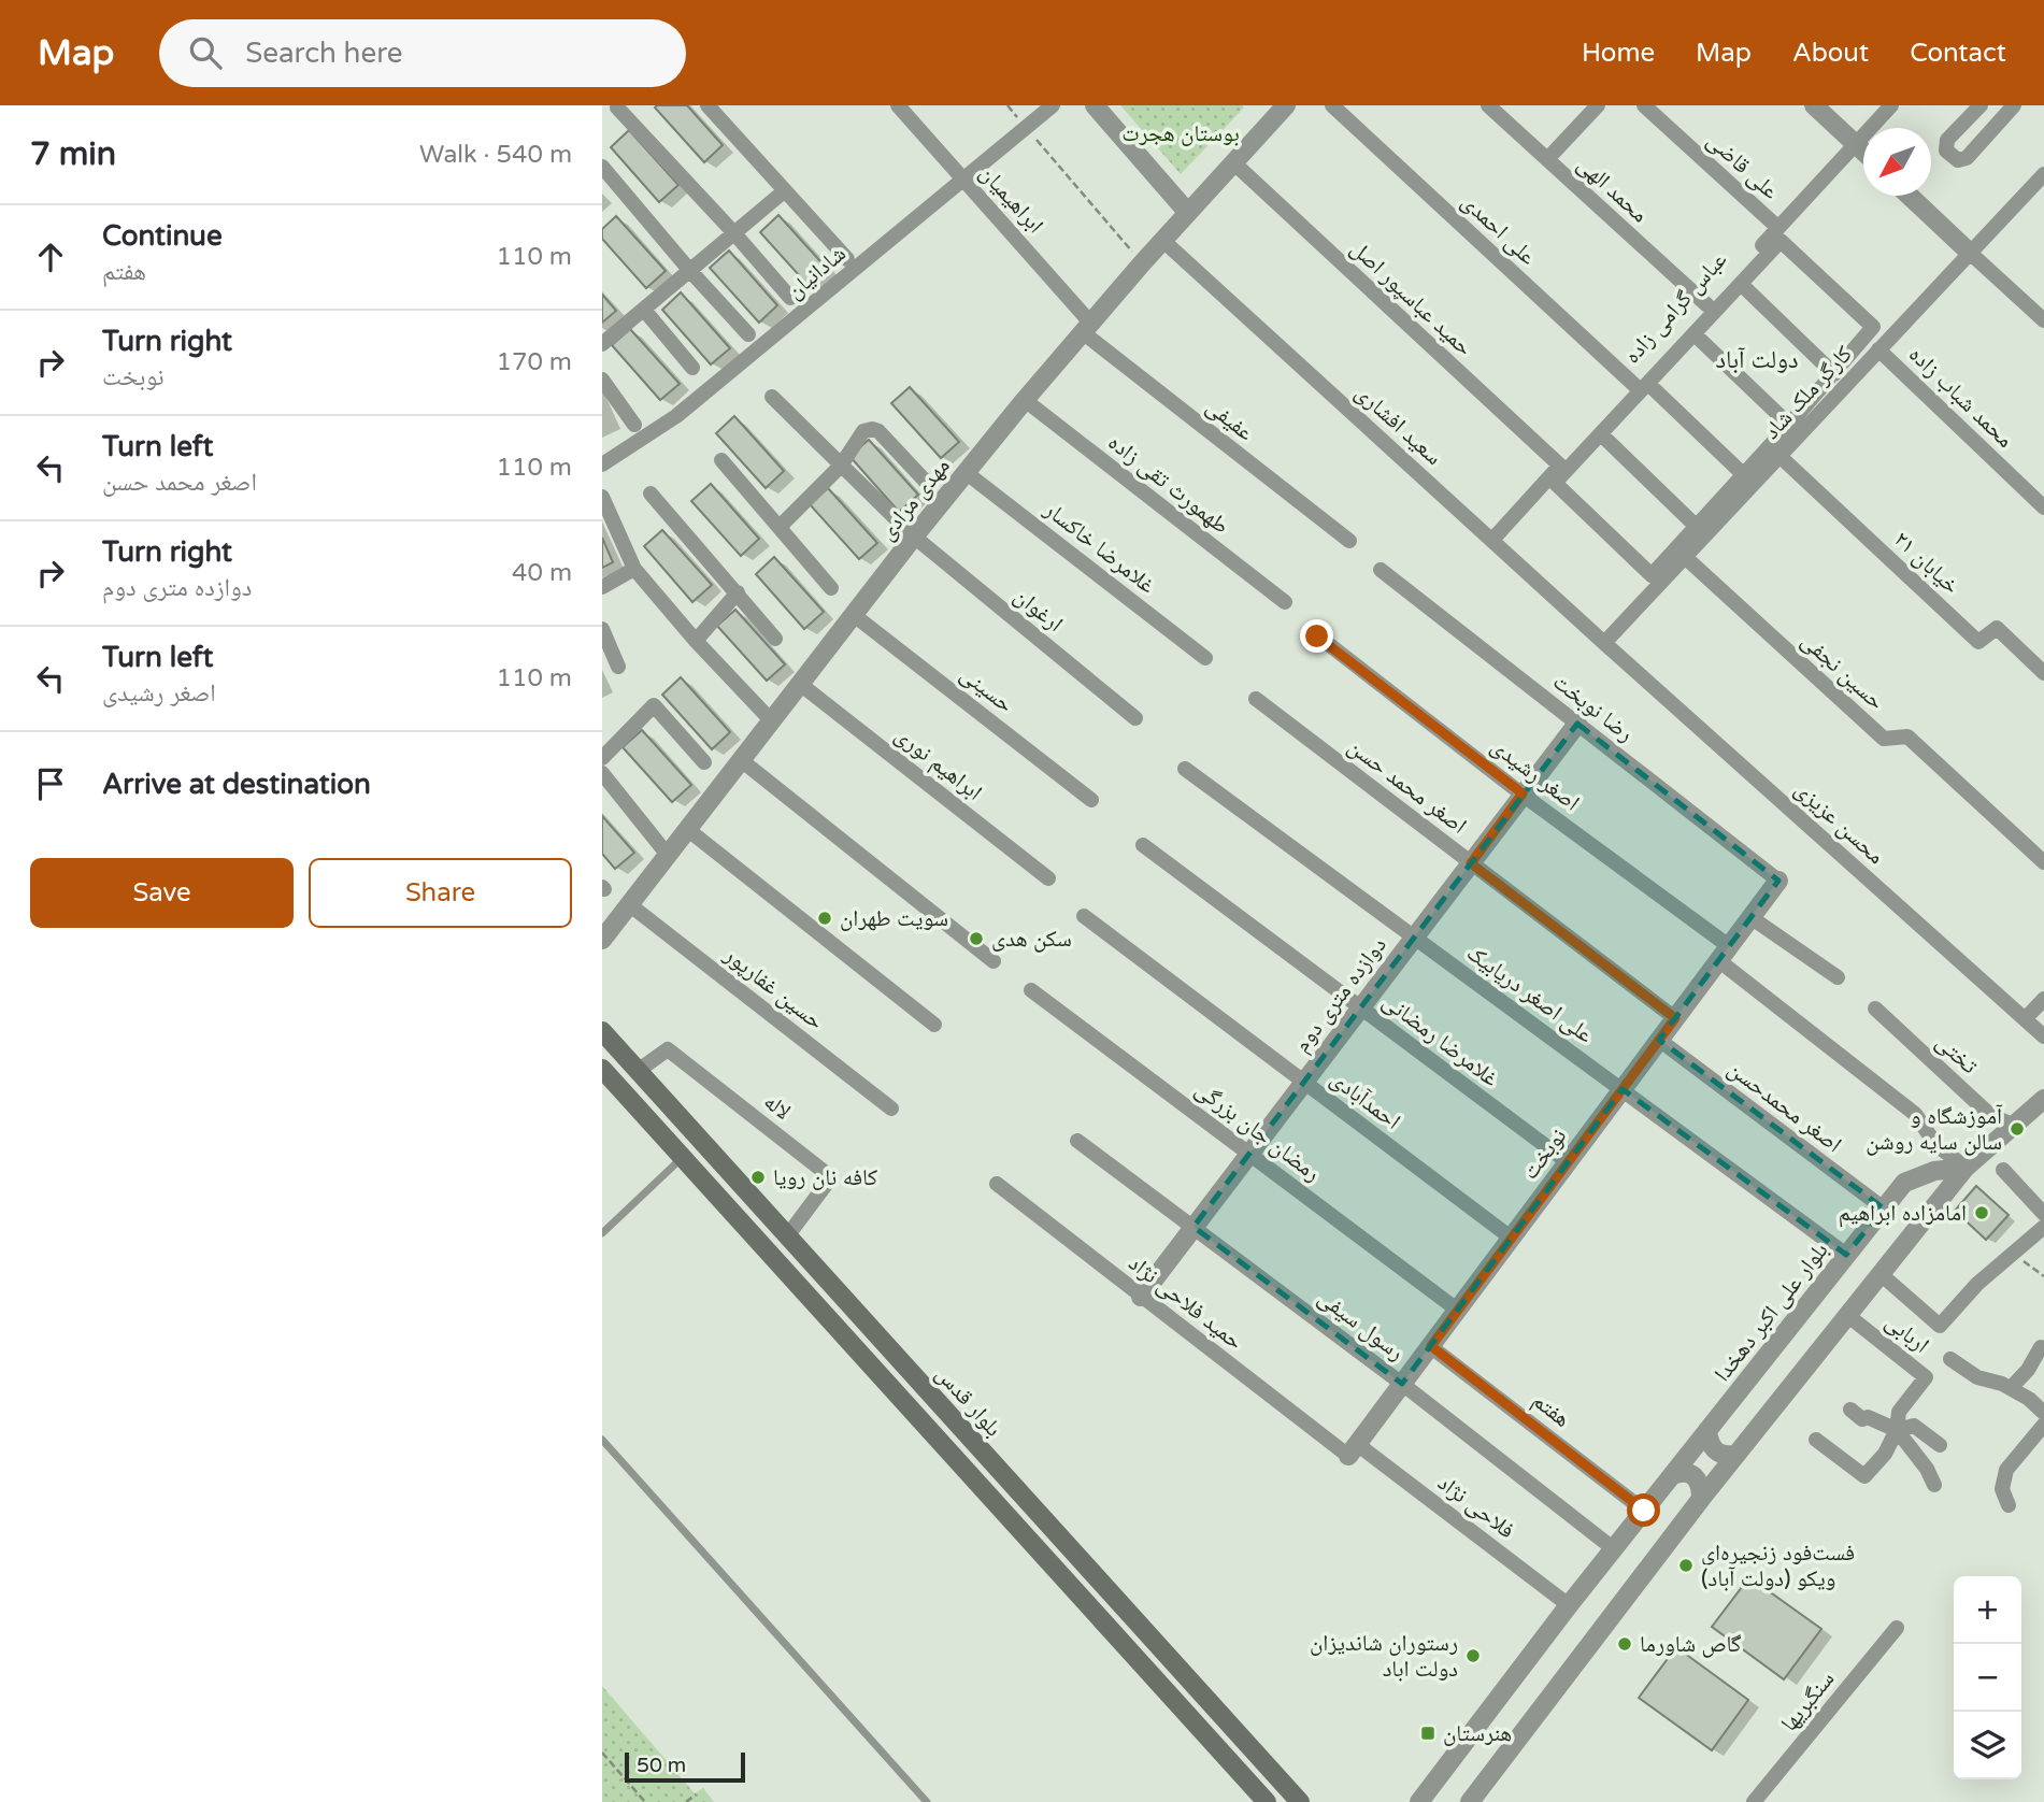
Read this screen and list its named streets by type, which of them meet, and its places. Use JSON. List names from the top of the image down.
{
  "streets": {
    "main road": ["بلوار قدس"],
    "street": [
      "علی قاضی",
      "محمد الهی",
      "ابراهیمیان",
      "علی احمدی",
      "شادانیان",
      "حمید عباسپور اصل",
      "عباس گرامی زاده",
      "کارگر ملک شاد",
      "محمد شباب زاده",
      "عفیفی",
      "سعید افشاری",
      "طهمورث تقی زاده",
      "مهدی مرادی",
      "غلامرضا خاکسار",
      "خیابان ۲۱",
      "ارغوان",
      "حسین نجفی",
      "حسینی",
      "رضا نوبخت",
      "ابراهیم نوری",
      "اصغر رشیدی",
      "اصغر محمد حسن",
      "محسن عزیزی",
      "حسین غفارپور",
      "علی اصغر دریابیک",
      "دوازده متری دوم",
      "غلامرضا رمضانی",
      "تختی",
      "احمدآبادی",
      "لاله",
      "اصغر محمدحسن",
      "رمضان جان بزرگی",
      "نوبخت",
      "حمید فلاحی نژاد",
      "بلوار علی اکبر دهخدا",
      "رسول سیفی",
      "اربابی",
      "هفتم",
      "فلاحی نژاد",
      "سنگبریها"
    ]
  },
  "crossings": [
    ["علی قاضی", "عباس گرامی زاده"],
    ["محمد الهی", "عباس گرامی زاده"],
    ["ابراهیمیان", "شادانیان"],
    ["ابراهیمیان", "عفیفی"],
    ["ابراهیمیان", "مهدی مرادی"],
    ["علی احمدی", "عباس گرامی زاده"],
    ["حمید عباسپور اصل", "عباس گرامی زاده"],
    ["حمید عباسپور اصل", "مهدی مرادی"],
    ["عباس گرامی زاده", "سعید افشاری"],
    ["کارگر ملک شاد", "محمد شباب زاده"],
    ["کارگر ملک شاد", "سعید افشاری"],
    ["کارگر ملک شاد", "خیابان ۲۱"],
    ["کارگر ملک شاد", "حسین نجفی"],
    ["کارگر ملک شاد", "محسن عزیزی"],
    ["عفیفی", "مهدی مرادی"],
    ["سعید افشاری", "مهدی مرادی"],
    ["سعید افشاری", "محسن عزیزی"],
    ["طهمورث تقی زاده", "مهدی مرادی"],
    ["مهدی مرادی", "غلامرضا خاکسار"],
    ["مهدی مرادی", "ارغوان"],
    ["مهدی مرادی", "حسینی"],
    ["مهدی مرادی", "ابراهیم نوری"],
    ["مهدی مرادی", "حسین غفارپور"],
    ["رضا نوبخت", "دوازده متری دوم"],
    ["رضا نوبخت", "نوبخت"],
    ["اصغر رشیدی", "دوازده متری دوم"],
    ["اصغر رشیدی", "نوبخت"],
    ["اصغر رشیدی", "بلوار علی اکبر دهخدا"],
    ["اصغر محمد حسن", "دوازده متری دوم"],
    ["اصغر محمد حسن", "نوبخت"],
    ["علی اصغر دریابیک", "دوازده متری دوم"],
    ["علی اصغر دریابیک", "نوبخت"],
    ["علی اصغر دریابیک", "بلوار علی اکبر دهخدا"],
    ["دوازده متری دوم", "غلامرضا رمضانی"],
    ["دوازده متری دوم", "احمدآبادی"],
    ["دوازده متری دوم", "رمضان جان بزرگی"],
    ["دوازده متری دوم", "حمید فلاحی نژاد"],
    ["دوازده متری دوم", "رسول سیفی"],
    ["غلامرضا رمضانی", "نوبخت"],
    ["احمدآبادی", "نوبخت"],
    ["لاله", "بلوار قدس"],
    ["اصغر محمدحسن", "نوبخت"],
    ["اصغر محمدحسن", "بلوار علی اکبر دهخدا"],
    ["رمضان جان بزرگی", "نوبخت"],
    ["نوبخت", "حمید فلاحی نژاد"],
    ["نوبخت", "رسول سیفی"],
    ["نوبخت", "هفتم"],
    ["نوبخت", "فلاحی نژاد"],
    ["حمید فلاحی نژاد", "فلاحی نژاد"],
    ["بلوار علی اکبر دهخدا", "رسول سیفی"],
    ["بلوار علی اکبر دهخدا", "هفتم"],
    ["بلوار علی اکبر دهخدا", "فلاحی نژاد"]
  ],
  "districts": ["دولت آباد"],
  "parks": ["بوستان هجرت"],
  "places": {
    "other": [
      "سويت طهران",
      "سكن هدى",
      "آموزشگاه و سالن سایه روشن",
      "کافه نان رویا",
      "امامزاده ابراهیم",
      "فست‌فود زنجیره‌ای ویکو (دولت آباد)",
      "گاص شاورما",
      "رستوران شاندیزان دولت اباد"
    ],
    "transit": ["هنرستان"]
  },
  "scale_bar": "50 m",
  "north": "bottom left",
  "page": {
    "header": "Map",
    "search": "Search here",
    "nav": [
      "Home",
      "Map",
      "About",
      "Contact"
    ],
    "heading": ["7 min", "Walk · 540 m"],
    "list": [
      ["Continue", "هفتم", "110 m"],
      ["Turn right", "نوبخت", "170 m"],
      ["Turn left", "اصغر محمد حسن", "110 m"],
      ["Turn right", "دوازده متری دوم", "40 m"],
      ["Turn left", "اصغر رشیدی", "110 m"],
      "Arrive at destination"
    ],
    "buttons": ["Save", "Share"],
    "map_buttons": ["+", "−"],
    "scale": "50 m"
  }
}
